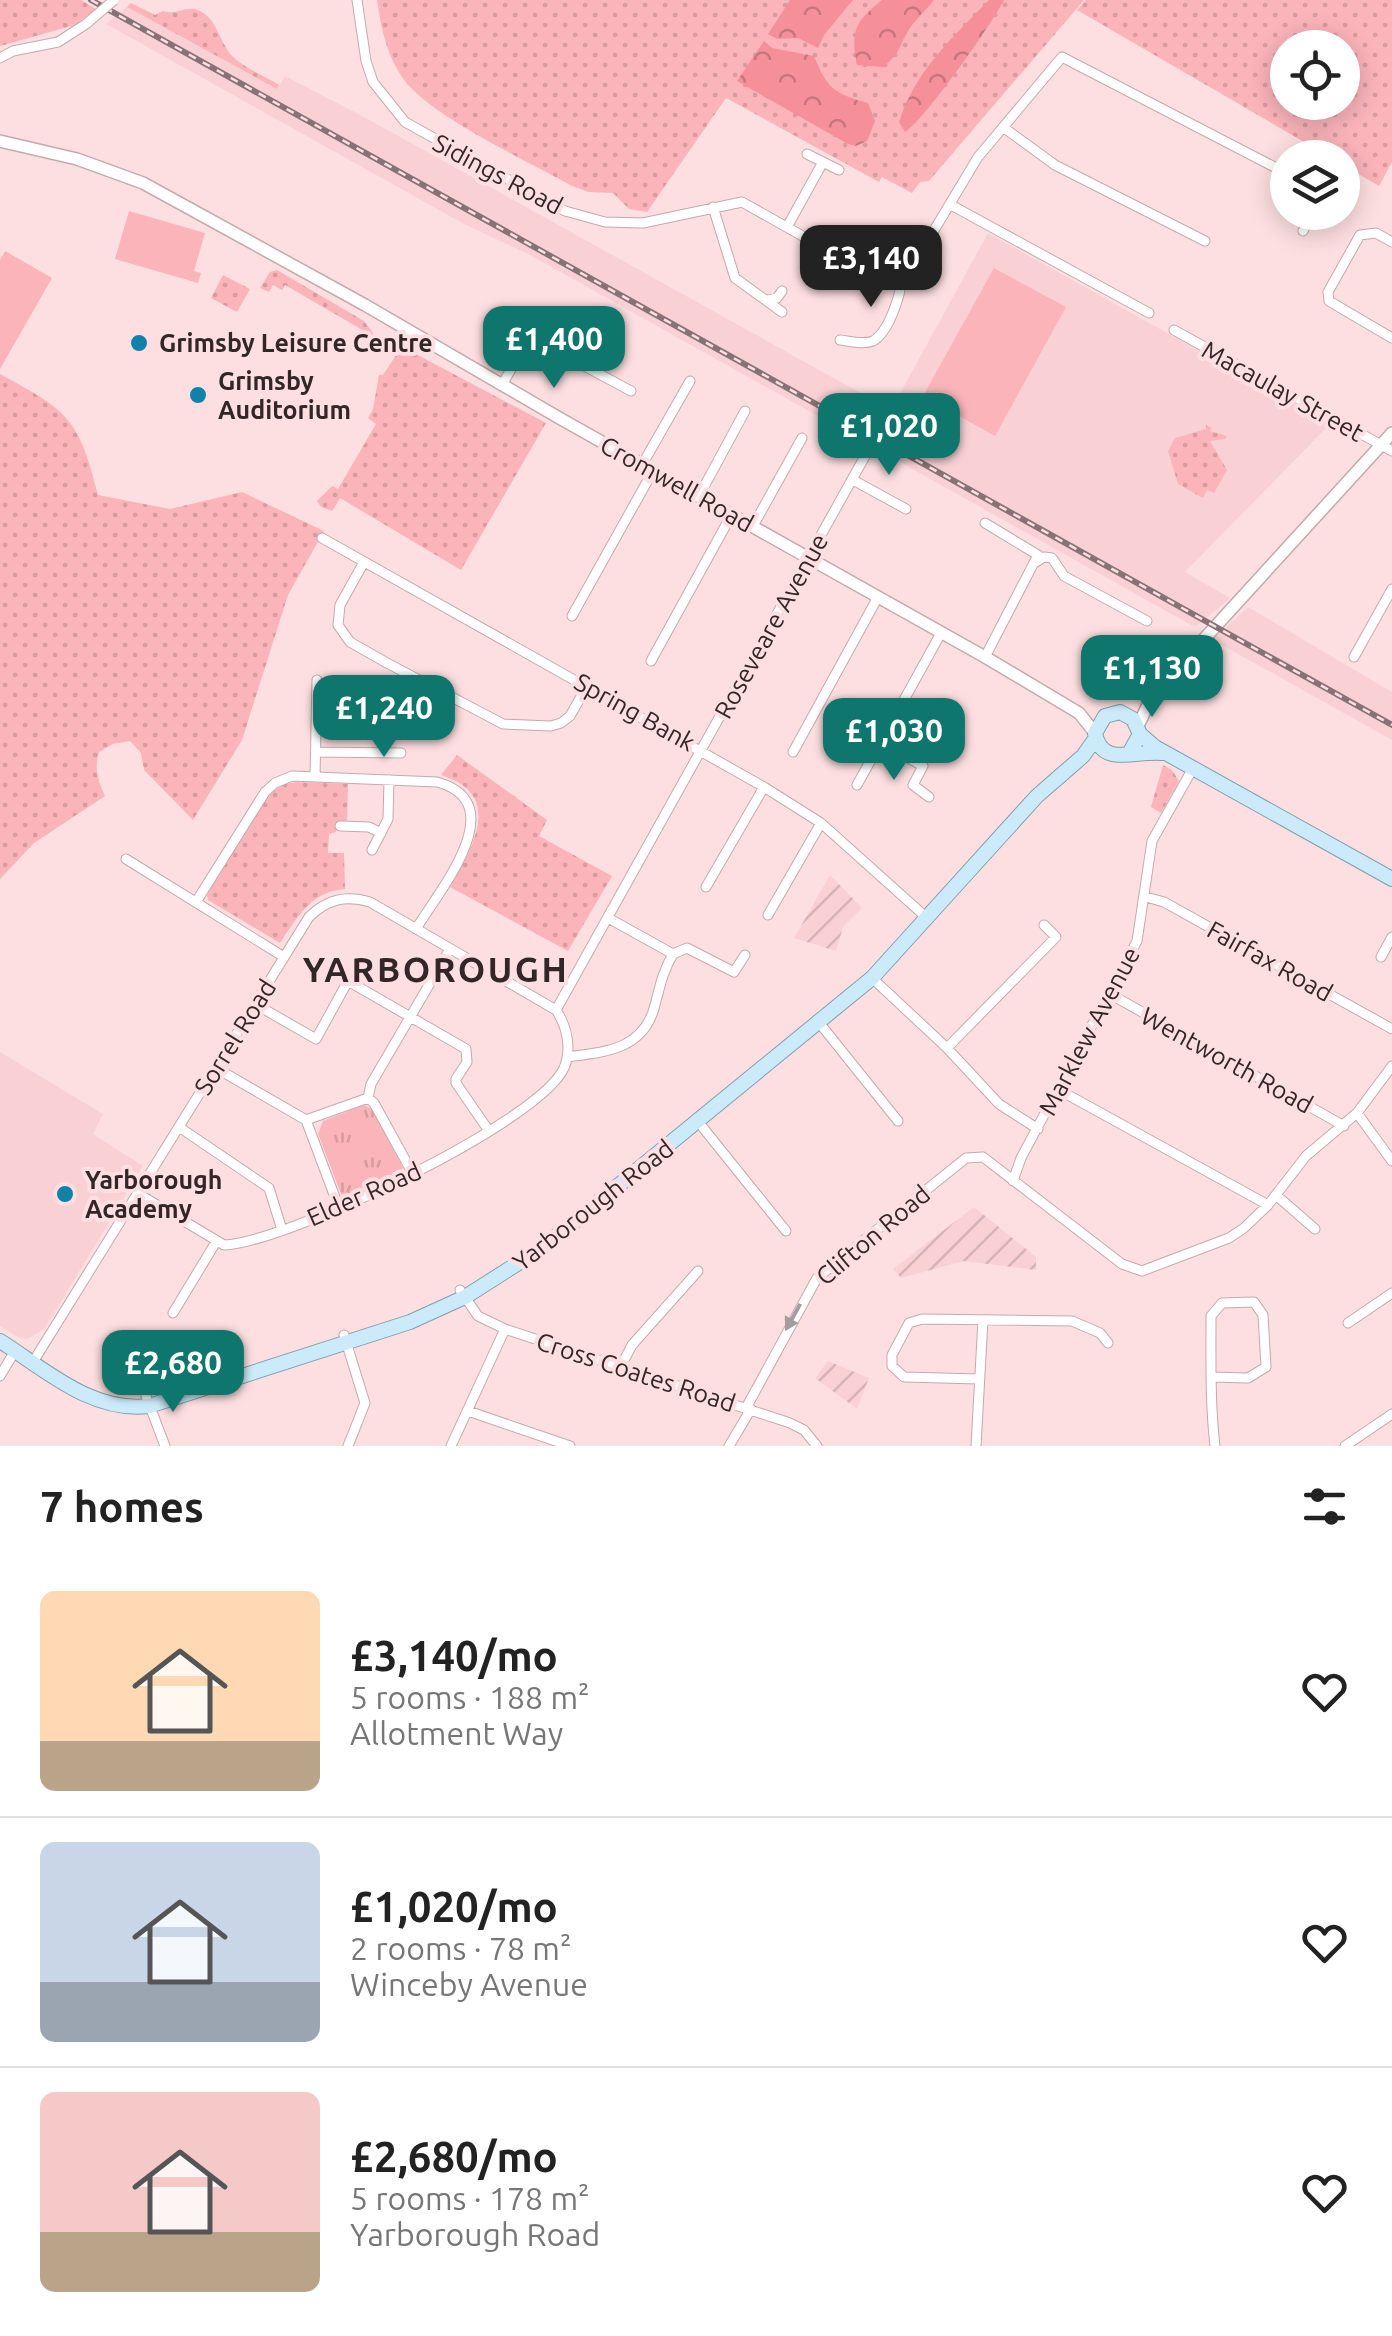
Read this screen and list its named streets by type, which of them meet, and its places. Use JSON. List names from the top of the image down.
{
  "streets": {
    "main road": ["Yarborough Road"],
    "street": [
      "Sidings Road",
      "Macaulay Street",
      "Cromwell Road",
      "Roseveare Avenue",
      "Spring Bank",
      "Fairfax Road",
      "Marklew Avenue",
      "Sorrel Road",
      "Wentworth Road",
      "Elder Road",
      "Clifton Road",
      "Cross Coates Road"
    ]
  },
  "crossings": [
    ["Cromwell Road", "Roseveare Avenue"],
    ["Cromwell Road", "Yarborough Road"],
    ["Roseveare Avenue", "Spring Bank"],
    ["Roseveare Avenue", "Sorrel Road"],
    ["Spring Bank", "Yarborough Road"],
    ["Fairfax Road", "Marklew Avenue"],
    ["Marklew Avenue", "Wentworth Road"],
    ["Marklew Avenue", "Clifton Road"],
    ["Sorrel Road", "Yarborough Road"],
    ["Yarborough Road", "Cross Coates Road"],
    ["Clifton Road", "Cross Coates Road"]
  ],
  "one_way": ["Clifton Road"],
  "districts": ["YARBOROUGH"],
  "places": ["Grimsby Leisure Centre", "Grimsby Auditorium", "Yarborough Academy"],
  "page": {
    "price": [
      "£3,140",
      "£1,400",
      "£1,020",
      "£1,130",
      "£1,240",
      "£1,030",
      "£2,680"
    ],
    "heading": "7 homes",
    "list": [
      {
        "name": "£3,140/mo",
        "note": "5 rooms · 188 m² · Allotment Way"
      },
      {
        "name": "£1,020/mo",
        "note": "2 rooms · 78 m² · Winceby Avenue"
      },
      {
        "name": "£2,680/mo",
        "note": "5 rooms · 178 m² · Yarborough Road"
      }
    ]
  }
}
